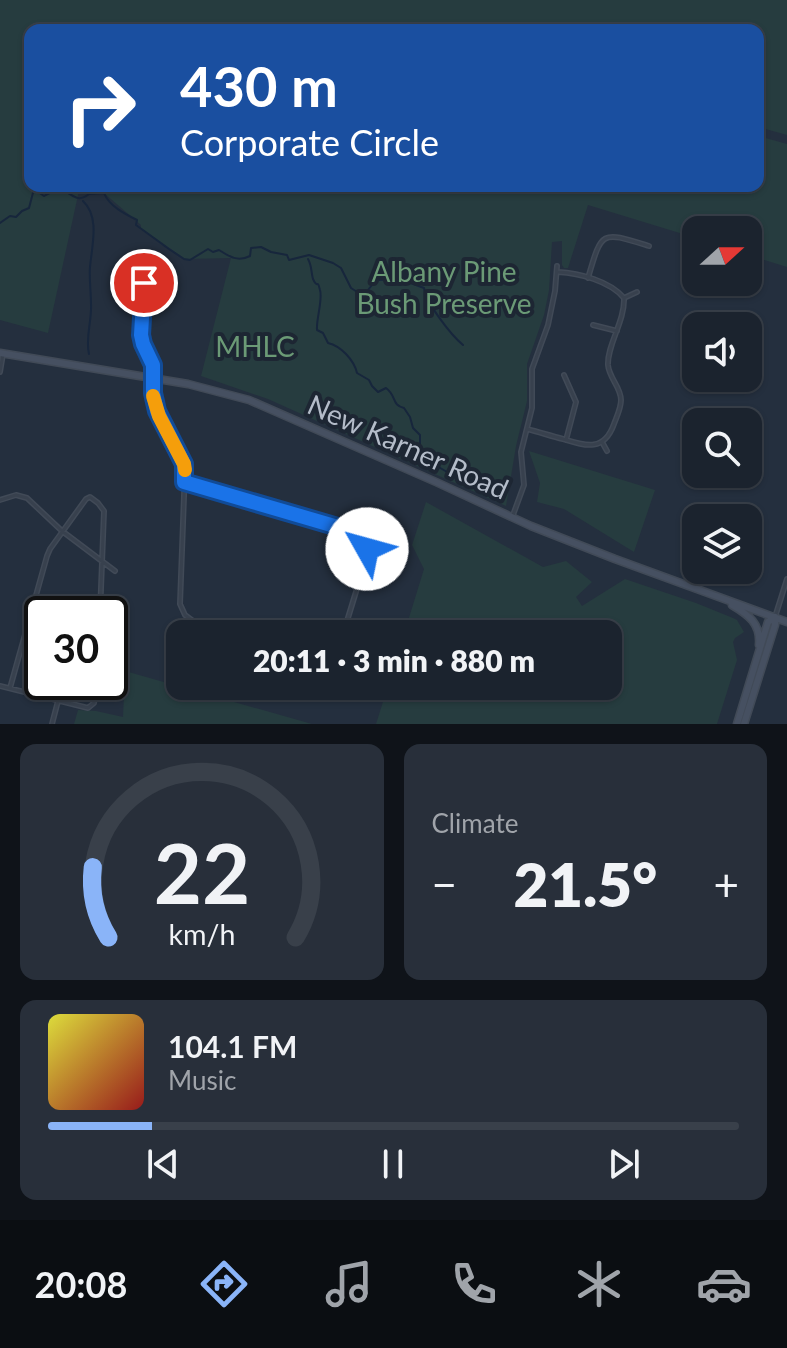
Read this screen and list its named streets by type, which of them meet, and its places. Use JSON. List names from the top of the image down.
{
  "streets": {
    "main road": ["New Karner Road"]
  },
  "parks": ["Albany Pine Bush Preserve", "MHLC"],
  "north": "right",
  "page": {
    "turn": ["430 m", "Corporate Circle"],
    "limit": "30",
    "trip": "20:11 · 3 min · 880 m",
    "tile": "Climate",
    "heat": ["−", "21.5°", "+"],
    "song": ["104.1 FM", "Music"],
    "tabs": "20:08",
    "gauge": ["22", "km/h"]
  }
}
